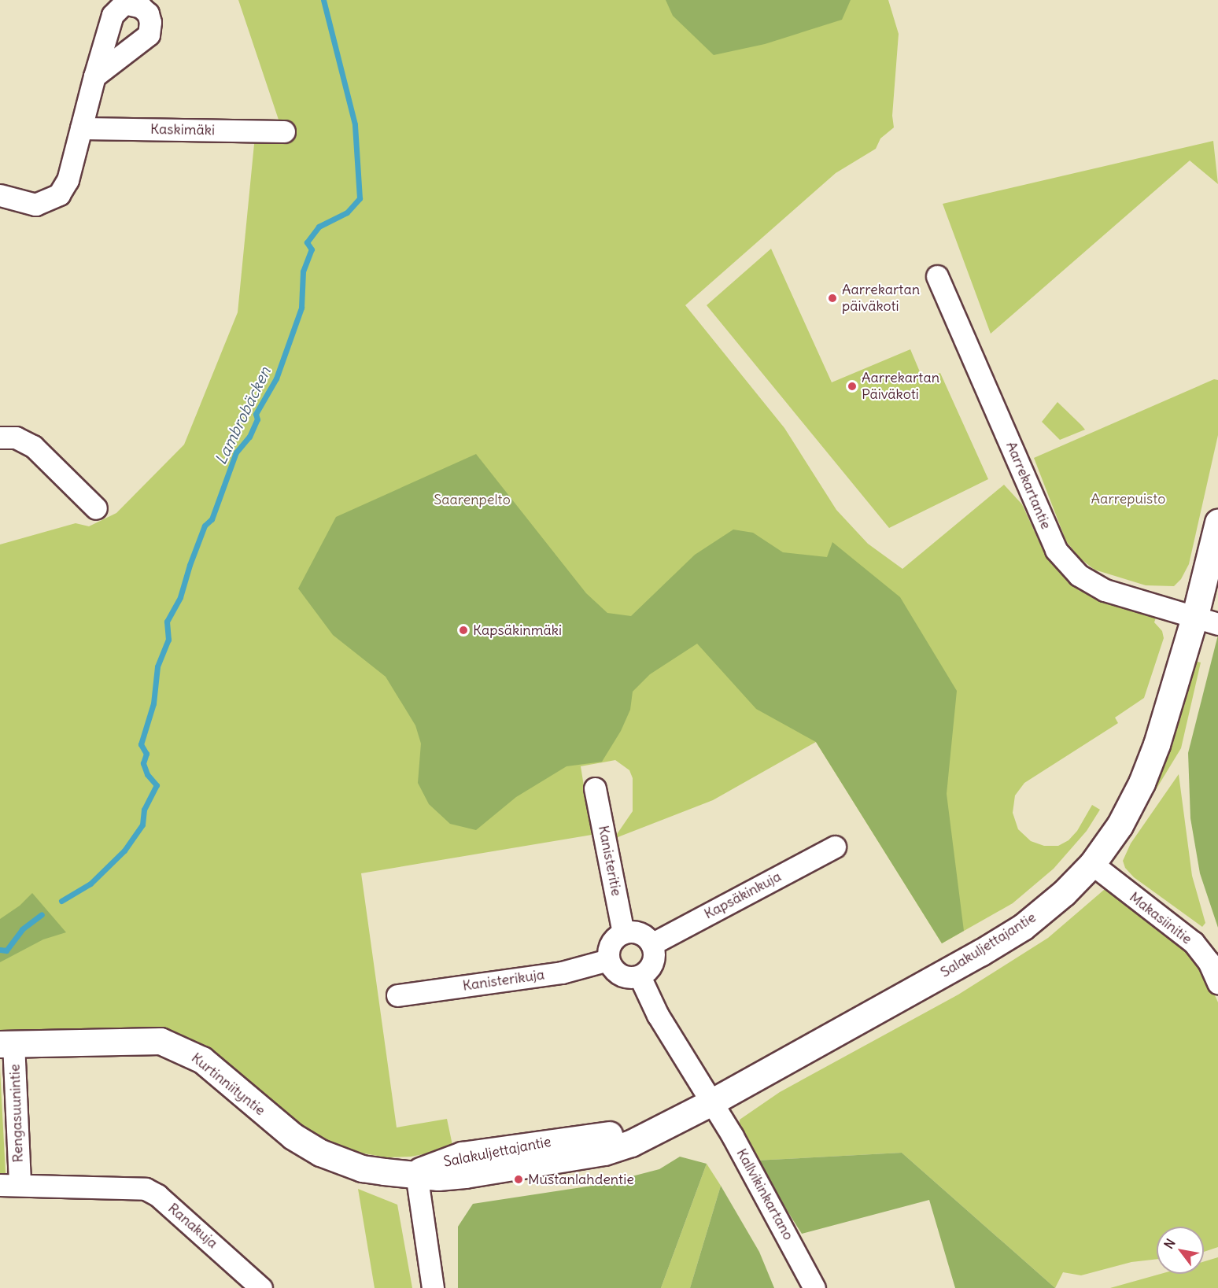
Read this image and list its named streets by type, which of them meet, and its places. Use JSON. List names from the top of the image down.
{
  "streets": {
    "street": [
      "Kaskimäki",
      "Aarrekartantie",
      "Kanisteritie",
      "Kapsäkinkuja",
      "Makasiinitie",
      "Salakuljettajantie",
      "Kanisterikuja",
      "Kurtinniityntie",
      "Rengasuunintie",
      "Kallvikinkartano",
      "Ranakuja"
    ]
  },
  "crossings": [
    ["Aarrekartantie", "Salakuljettajantie"],
    ["Kanisteritie", "Kapsäkinkuja"],
    ["Kanisteritie", "Kanisterikuja"],
    ["Kapsäkinkuja", "Kanisterikuja"],
    ["Makasiinitie", "Salakuljettajantie"],
    ["Salakuljettajantie", "Kurtinniityntie"],
    ["Salakuljettajantie", "Kallvikinkartano"],
    ["Kurtinniityntie", "Rengasuunintie"],
    ["Rengasuunintie", "Ranakuja"]
  ],
  "water": ["Lambrobäcken"],
  "parks": ["Aarrepuisto", "Saarenpelto"],
  "places": [
    "Aarrekartan päiväkoti",
    "Aarrekartan Päiväkoti",
    "Kapsäkinmäki",
    "Mustanlahdentie"
  ],
  "north": "top left"
}
